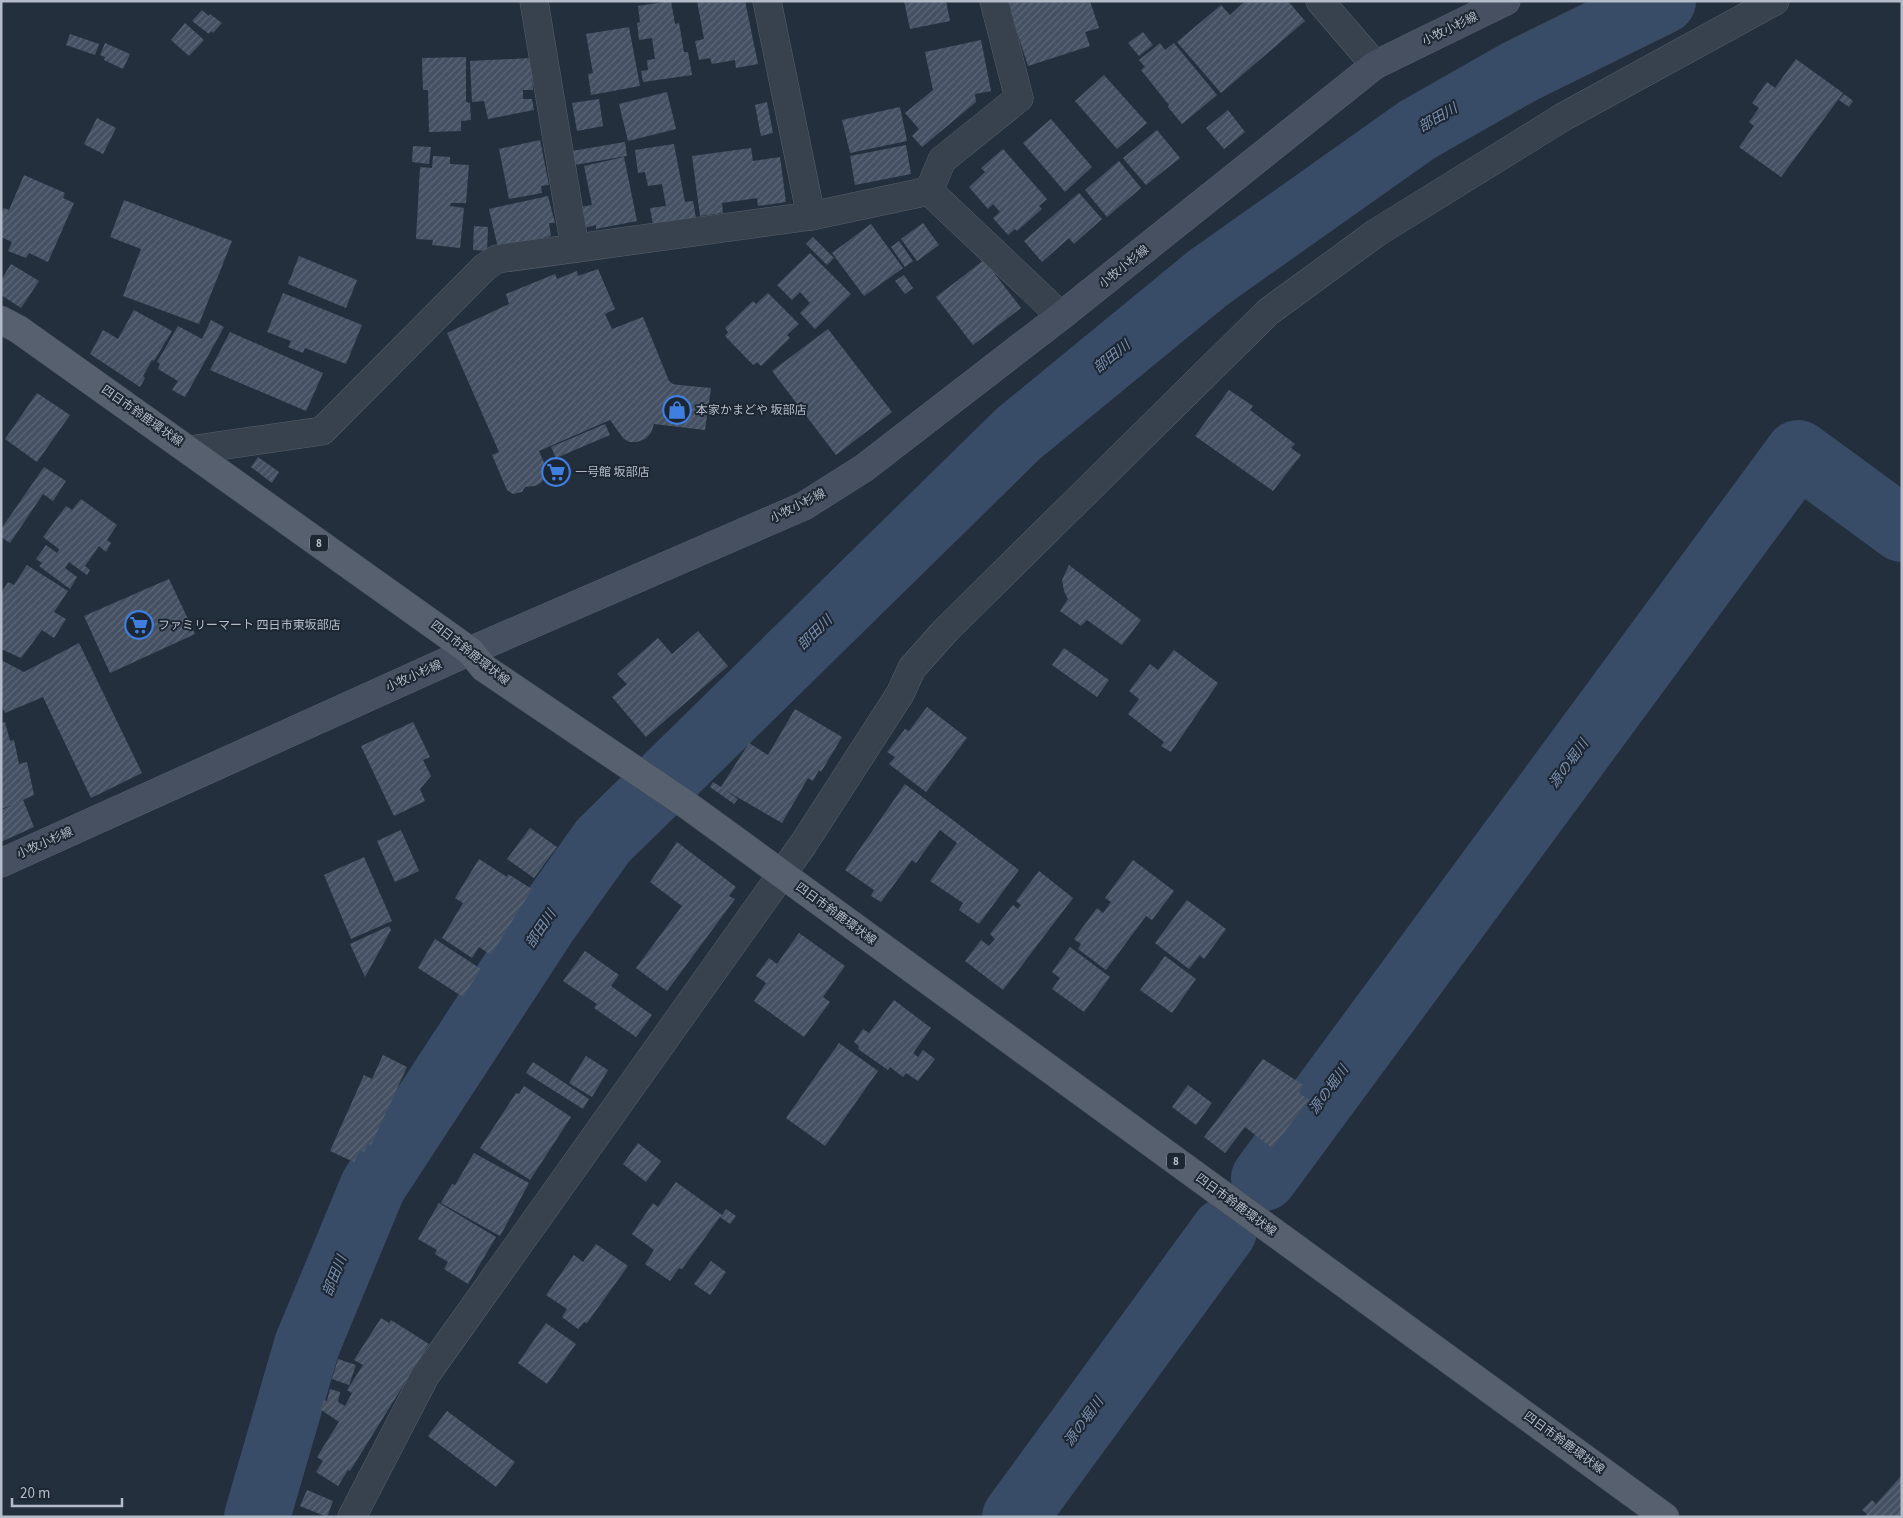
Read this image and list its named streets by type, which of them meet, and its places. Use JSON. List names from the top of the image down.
{
  "streets": {
    "main road": ["小牧小杉線", "四日市鈴鹿環状線", "8"]
  },
  "crossings": [
    ["小牧小杉線", "四日市鈴鹿環状線"]
  ],
  "water": ["部田川", "源の堀川"],
  "places": {
    "shop": ["本家かまどや 坂部店"],
    "supermarket": ["一号館 坂部店", "ファミリーマート 四日市東坂部店"]
  },
  "scale_bar": "20 m"
}
